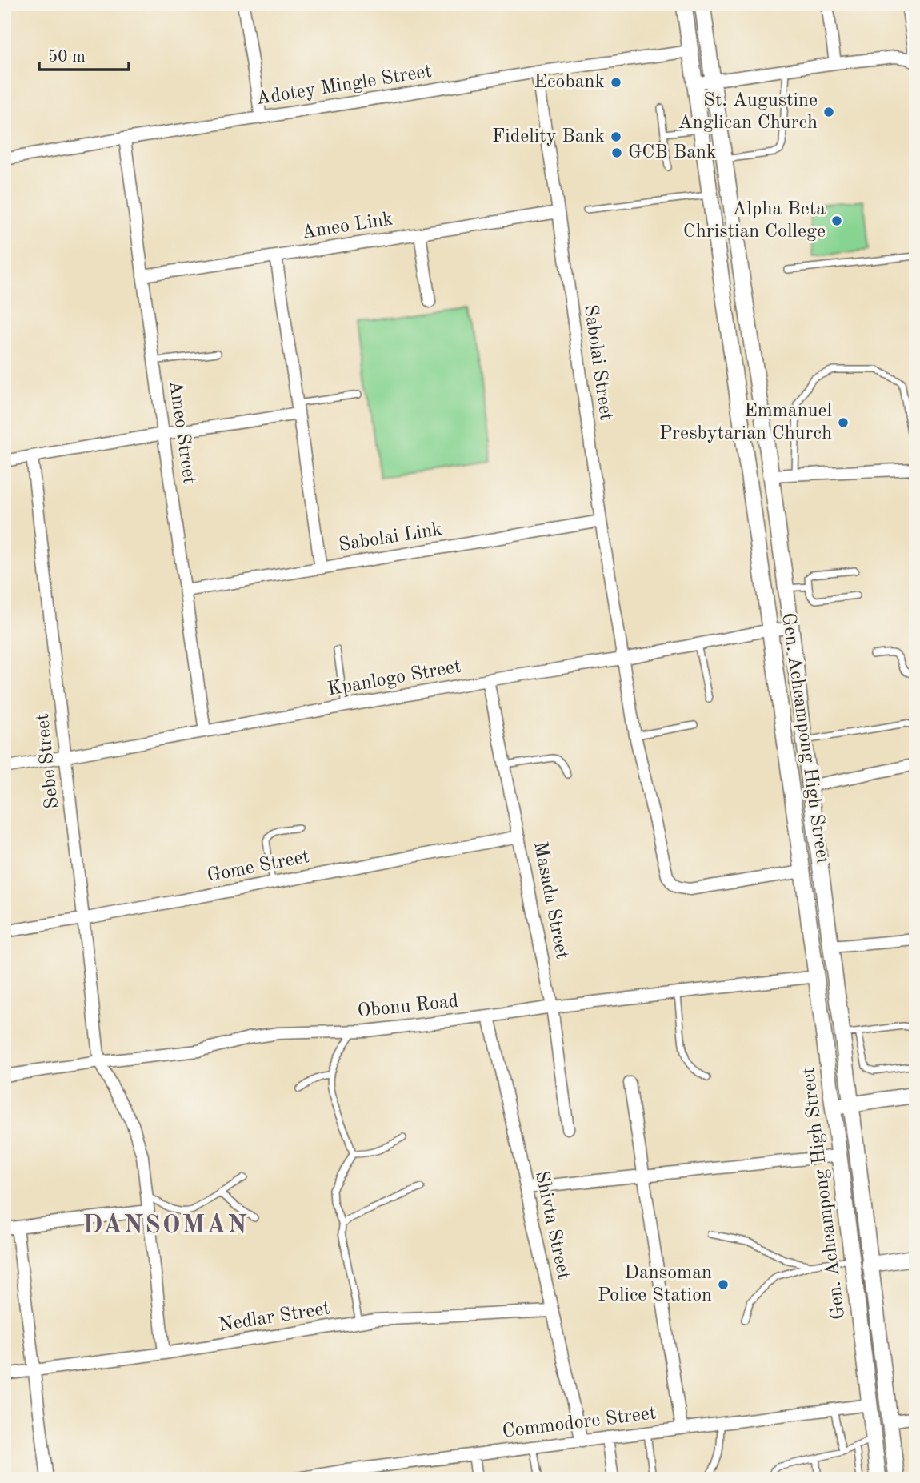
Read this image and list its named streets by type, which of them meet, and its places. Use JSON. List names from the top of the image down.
{
  "streets": {
    "main road": ["Gen. Acheampong High Street"],
    "street": [
      "Adotey Mingle Street",
      "Ameo Link",
      "Sabolai Street",
      "Ameo Street",
      "Sabolai Link",
      "Kpanlogo Street",
      "Sebe Street",
      "Gome Street",
      "Masada Street",
      "Obonu Road",
      "Shivta Street",
      "Nedlar Street",
      "Commodore Street"
    ]
  },
  "crossings": [
    ["Adotey Mingle Street", "Sabolai Street"],
    ["Adotey Mingle Street", "Ameo Street"],
    ["Adotey Mingle Street", "Gen. Acheampong High Street"],
    ["Ameo Link", "Sabolai Street"],
    ["Ameo Link", "Ameo Street"],
    ["Sabolai Street", "Sabolai Link"],
    ["Sabolai Street", "Kpanlogo Street"],
    ["Sabolai Street", "Gen. Acheampong High Street"],
    ["Ameo Street", "Sabolai Link"],
    ["Ameo Street", "Kpanlogo Street"],
    ["Kpanlogo Street", "Gen. Acheampong High Street"],
    ["Kpanlogo Street", "Sebe Street"],
    ["Kpanlogo Street", "Masada Street"],
    ["Gen. Acheampong High Street", "Obonu Road"],
    ["Gen. Acheampong High Street", "Commodore Street"],
    ["Sebe Street", "Gome Street"],
    ["Sebe Street", "Obonu Road"],
    ["Gome Street", "Masada Street"],
    ["Masada Street", "Obonu Road"],
    ["Obonu Road", "Shivta Street"],
    ["Shivta Street", "Nedlar Street"],
    ["Shivta Street", "Commodore Street"]
  ],
  "districts": ["DANSOMAN"],
  "places": [
    "Ecobank",
    "St. Augustine Anglican Church",
    "Fidelity Bank",
    "GCB Bank",
    "Alpha Beta Christian College",
    "Emmanuel Presbytarian Church",
    "Dansoman Police Station"
  ],
  "scale_bar": "50 m"
}
